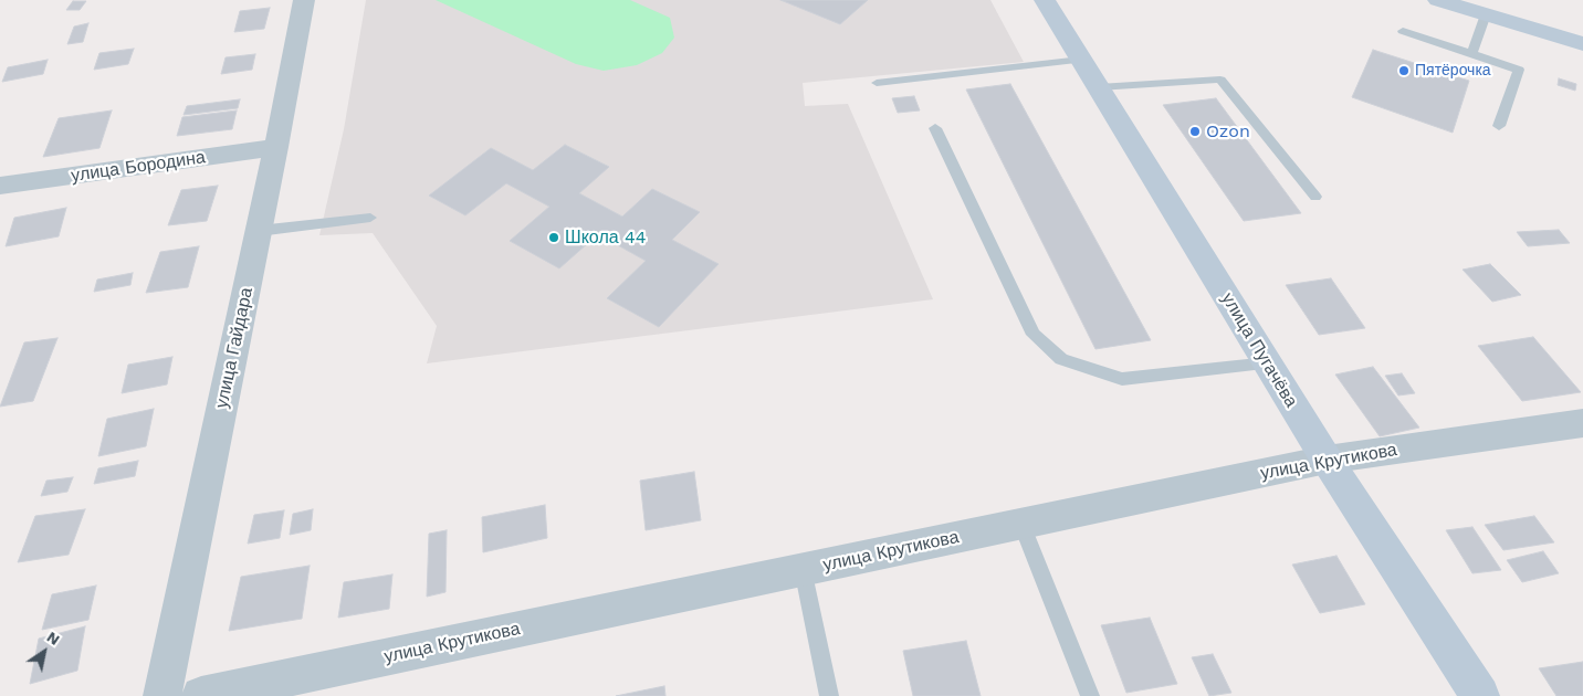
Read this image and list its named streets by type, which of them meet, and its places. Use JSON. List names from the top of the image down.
{
  "streets": {
    "street": [
      "улица Бородина",
      "улица Гайдара",
      "улица Пугачёва",
      "улица Крутикова"
    ]
  },
  "crossings": [
    ["улица Бородина", "улица Гайдара"],
    ["улица Пугачёва", "улица Крутикова"]
  ],
  "places": ["Пятёрочка", "Ozon", "Школа 44"],
  "north": "top right"
}
